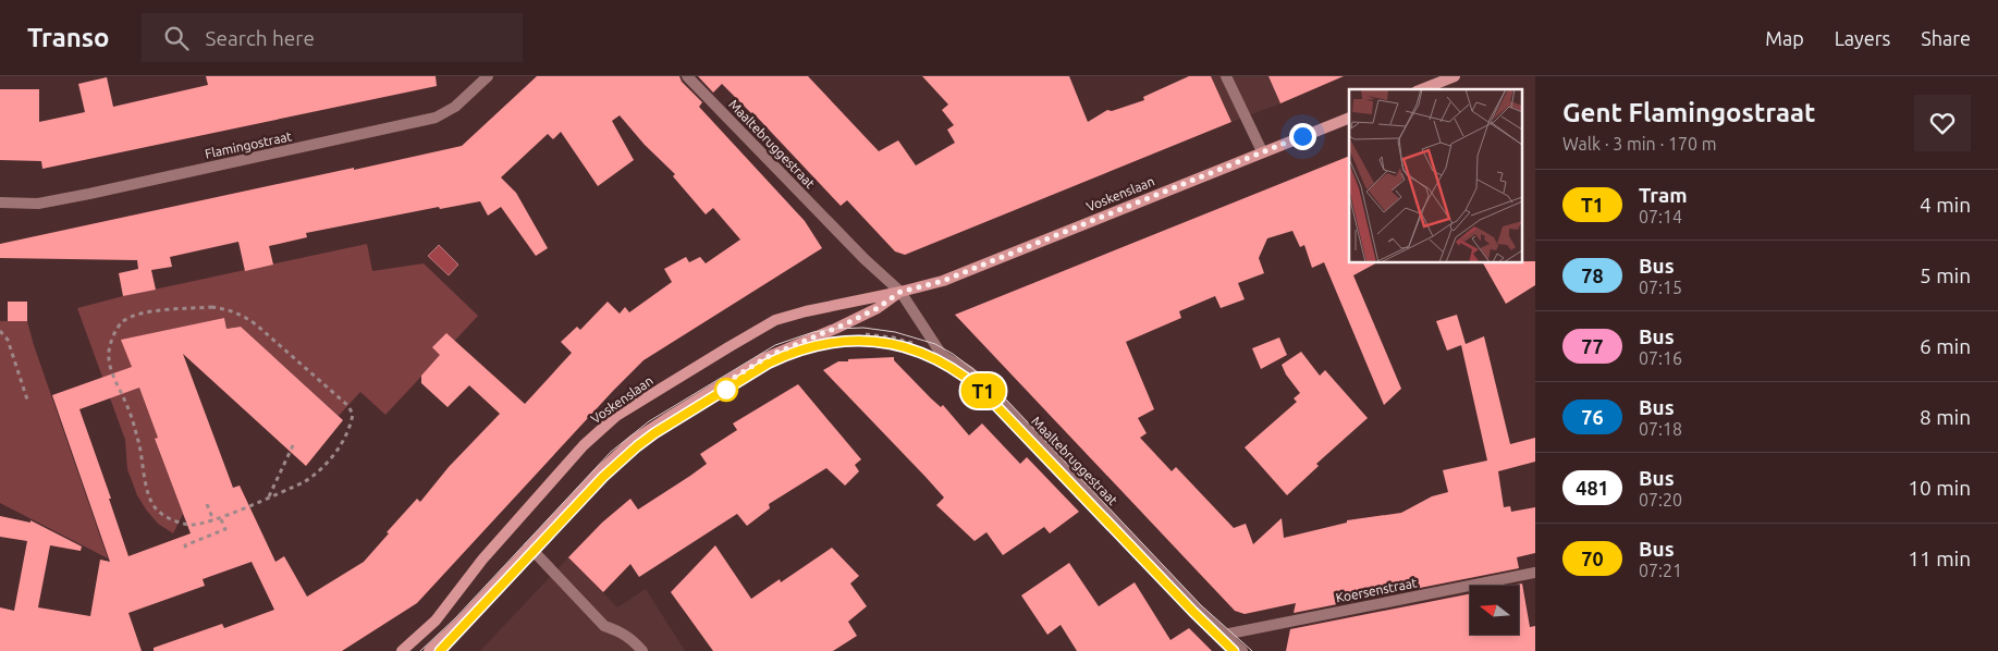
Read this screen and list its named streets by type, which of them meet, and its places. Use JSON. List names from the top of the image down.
{
  "streets": {
    "street": [
      "Maaltebruggestraat",
      "Flamingostraat",
      "Voskenslaan",
      "Koersenstraat"
    ]
  },
  "crossings": [
    ["Maaltebruggestraat", "Voskenslaan"],
    ["Maaltebruggestraat", "Koersenstraat"]
  ],
  "lines": ["tram line T1"],
  "north": "left",
  "page": {
    "header": "Transo",
    "search": "Search here",
    "nav": ["Map", "Layers", "Share"],
    "on_map": "T1",
    "heading": ["Gent Flamingostraat", "Walk · 3 min · 170 m"],
    "list": [
      {
        "mark": "T1",
        "name": "Tram",
        "note": "07:14",
        "value": "4 min"
      },
      {
        "mark": "78",
        "name": "Bus",
        "note": "07:15",
        "value": "5 min"
      },
      {
        "mark": "77",
        "name": "Bus",
        "note": "07:16",
        "value": "6 min"
      },
      {
        "mark": "76",
        "name": "Bus",
        "note": "07:18",
        "value": "8 min"
      },
      {
        "mark": "481",
        "name": "Bus",
        "note": "07:20",
        "value": "10 min"
      },
      {
        "mark": "70",
        "name": "Bus",
        "note": "07:21",
        "value": "11 min"
      }
    ]
  }
}
